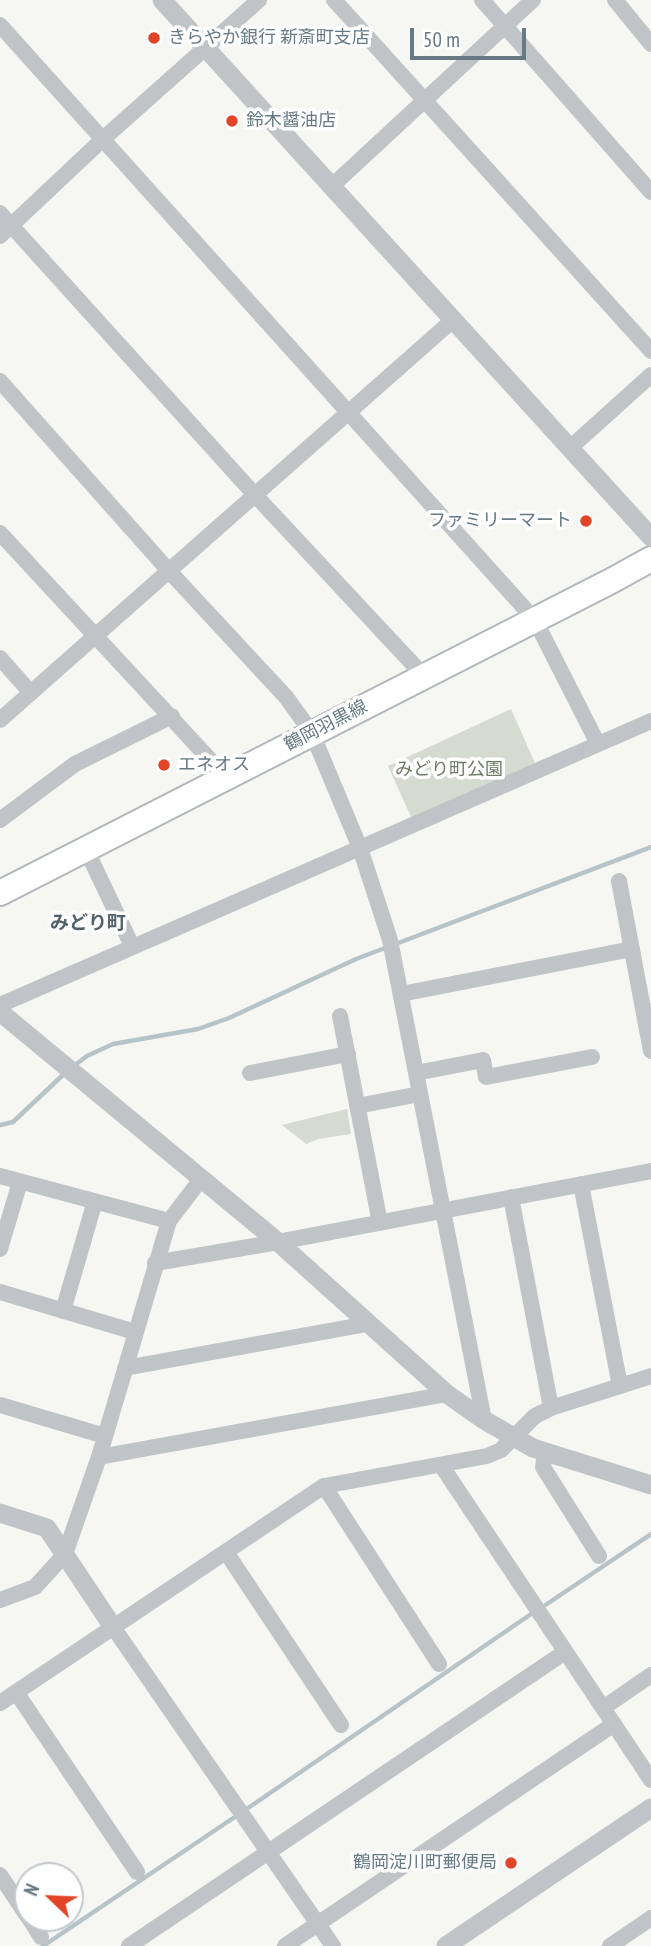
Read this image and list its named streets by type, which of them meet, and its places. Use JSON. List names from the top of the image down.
{
  "streets": {
    "main road": ["鶴岡羽黒線"]
  },
  "districts": ["みどり町"],
  "parks": ["みどり町公園"],
  "places": [
    "きらやか銀行 新斎町支店",
    "鈴木醤油店",
    "ファミリーマート",
    "エネオス",
    "鶴岡淀川町郵便局"
  ],
  "scale_bar": "50 m",
  "north": "top left"
}
